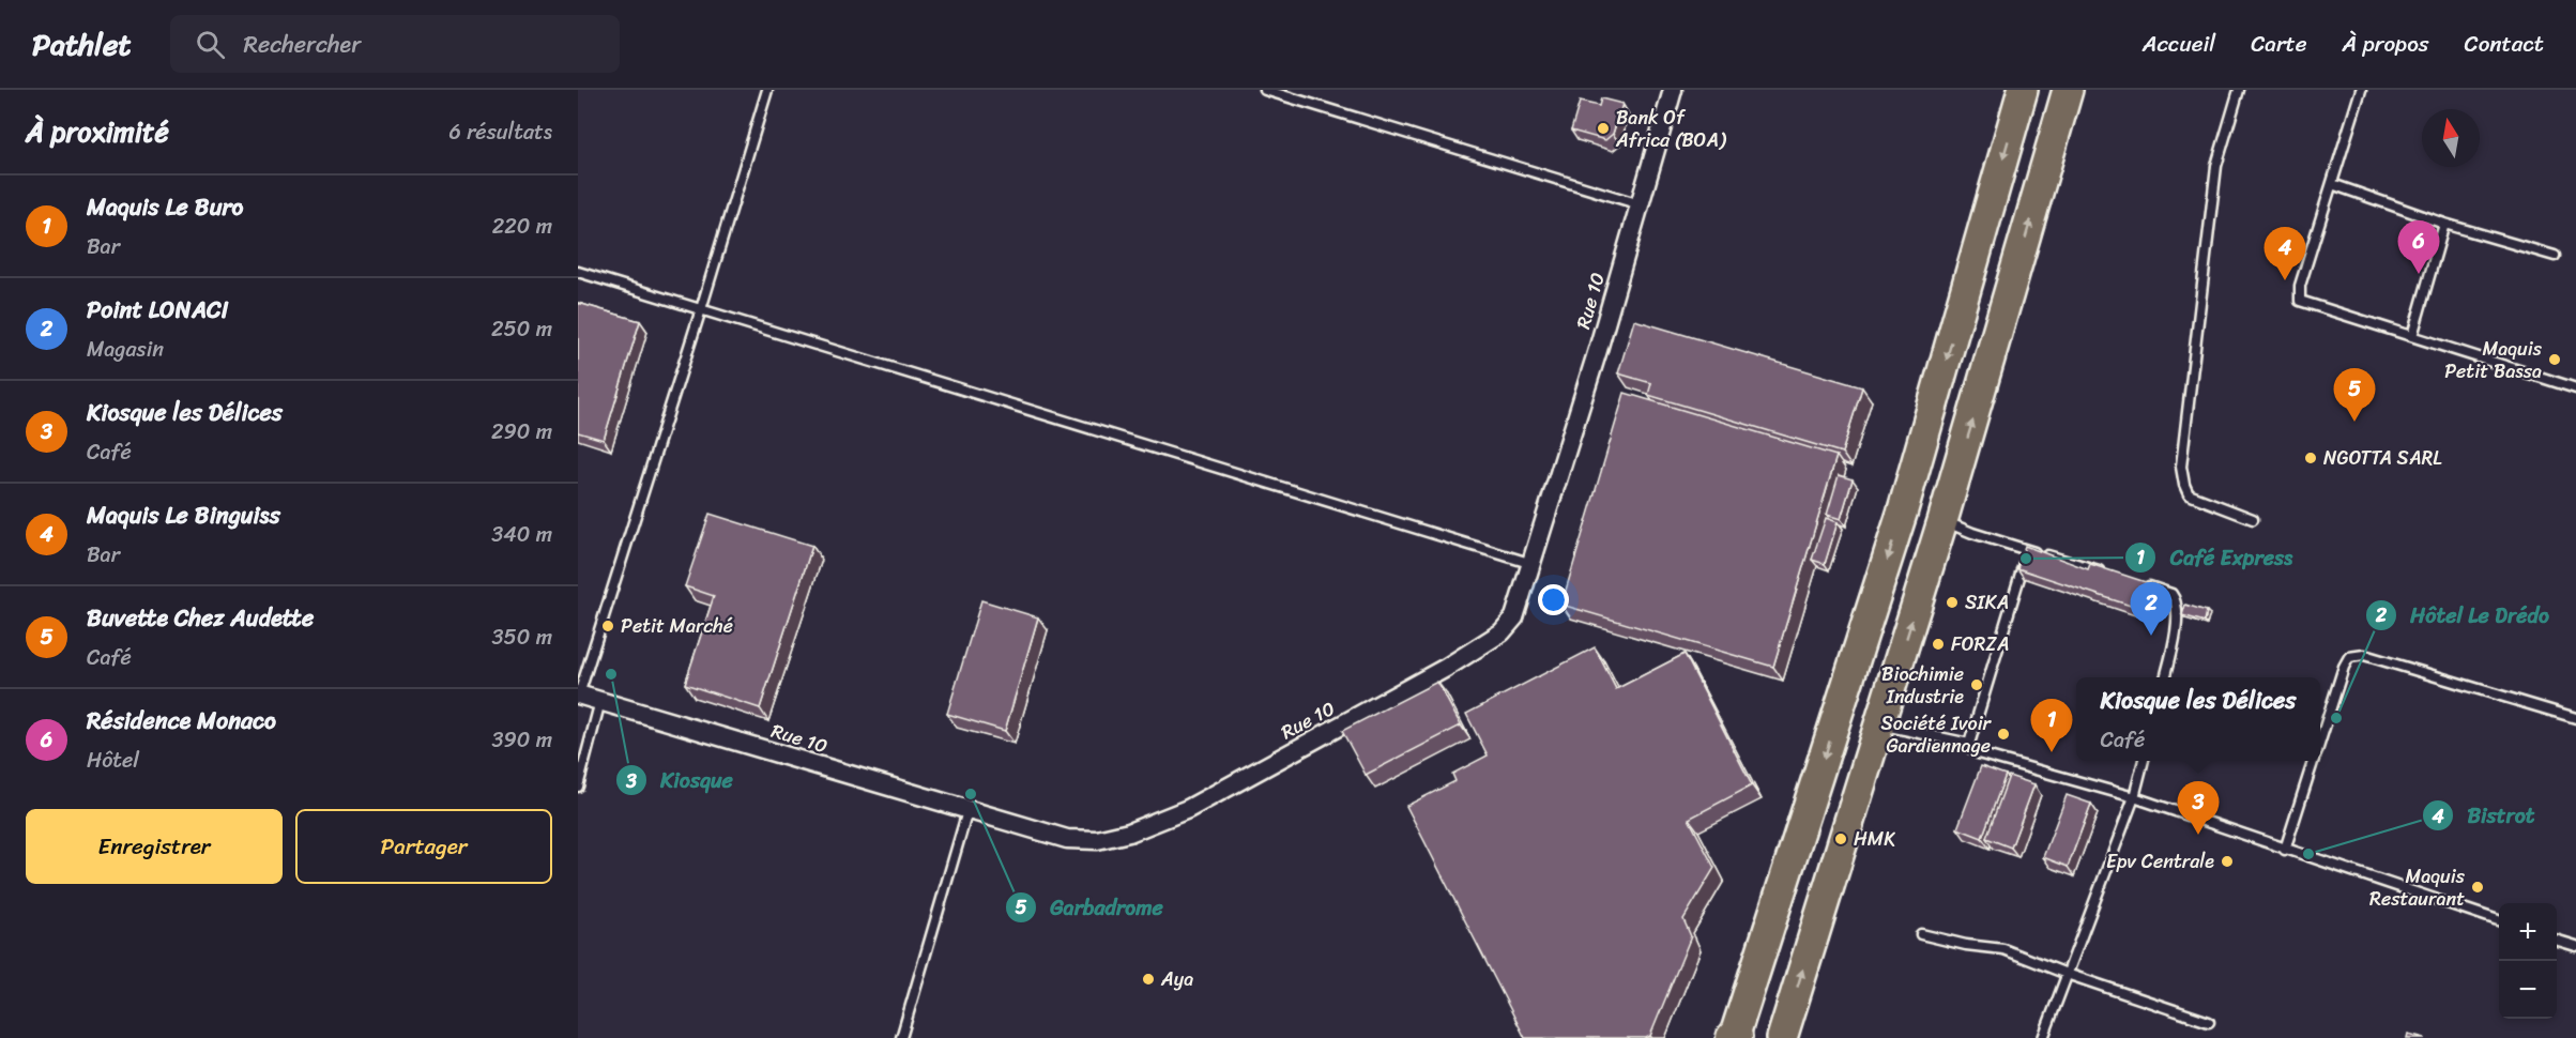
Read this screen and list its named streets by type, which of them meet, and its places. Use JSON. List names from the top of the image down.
{
  "streets": {
    "street": ["Rue 10"]
  },
  "places": [
    "Bank Of Africa (BOA)",
    "Maquis Petit Bassa",
    "NGOTTA SARL",
    "Café Express",
    "SIKA",
    "Petit Marché",
    "FORZA",
    "Kiosque",
    "Biochimie Industrie",
    "Hôtel Le Drédo",
    "Société Ivoir Gardiennage",
    "Garbadrome",
    "HMK",
    "Bistrot",
    "Epv Centrale",
    "Maquis Restaurant",
    "Aya"
  ],
  "north": "top",
  "page": {
    "header": "Pathlet",
    "search": "Rechercher",
    "nav": [
      "Accueil",
      "Carte",
      "À propos",
      "Contact"
    ],
    "heading": ["À proximité", "6 résultats"],
    "list": [
      {
        "mark": "1",
        "name": "Maquis Le Buro",
        "note": "Bar",
        "value": "220 m"
      },
      {
        "mark": "2",
        "name": "Point LONACI",
        "note": "Magasin",
        "value": "250 m"
      },
      {
        "mark": "3",
        "name": "Kiosque les Délices",
        "note": "Café",
        "value": "290 m"
      },
      {
        "mark": "4",
        "name": "Maquis Le Binguiss",
        "note": "Bar",
        "value": "340 m"
      },
      {
        "mark": "5",
        "name": "Buvette Chez Audette",
        "note": "Café",
        "value": "350 m"
      },
      {
        "mark": "6",
        "name": "Résidence Monaco",
        "note": "Hôtel",
        "value": "390 m"
      }
    ],
    "pins": [
      "6",
      "4",
      "5",
      "2",
      "1",
      "3"
    ],
    "popup": ["Kiosque les Délices", "Café"],
    "buttons": ["Enregistrer", "Partager"],
    "map_buttons": ["+", "−"]
  }
}
